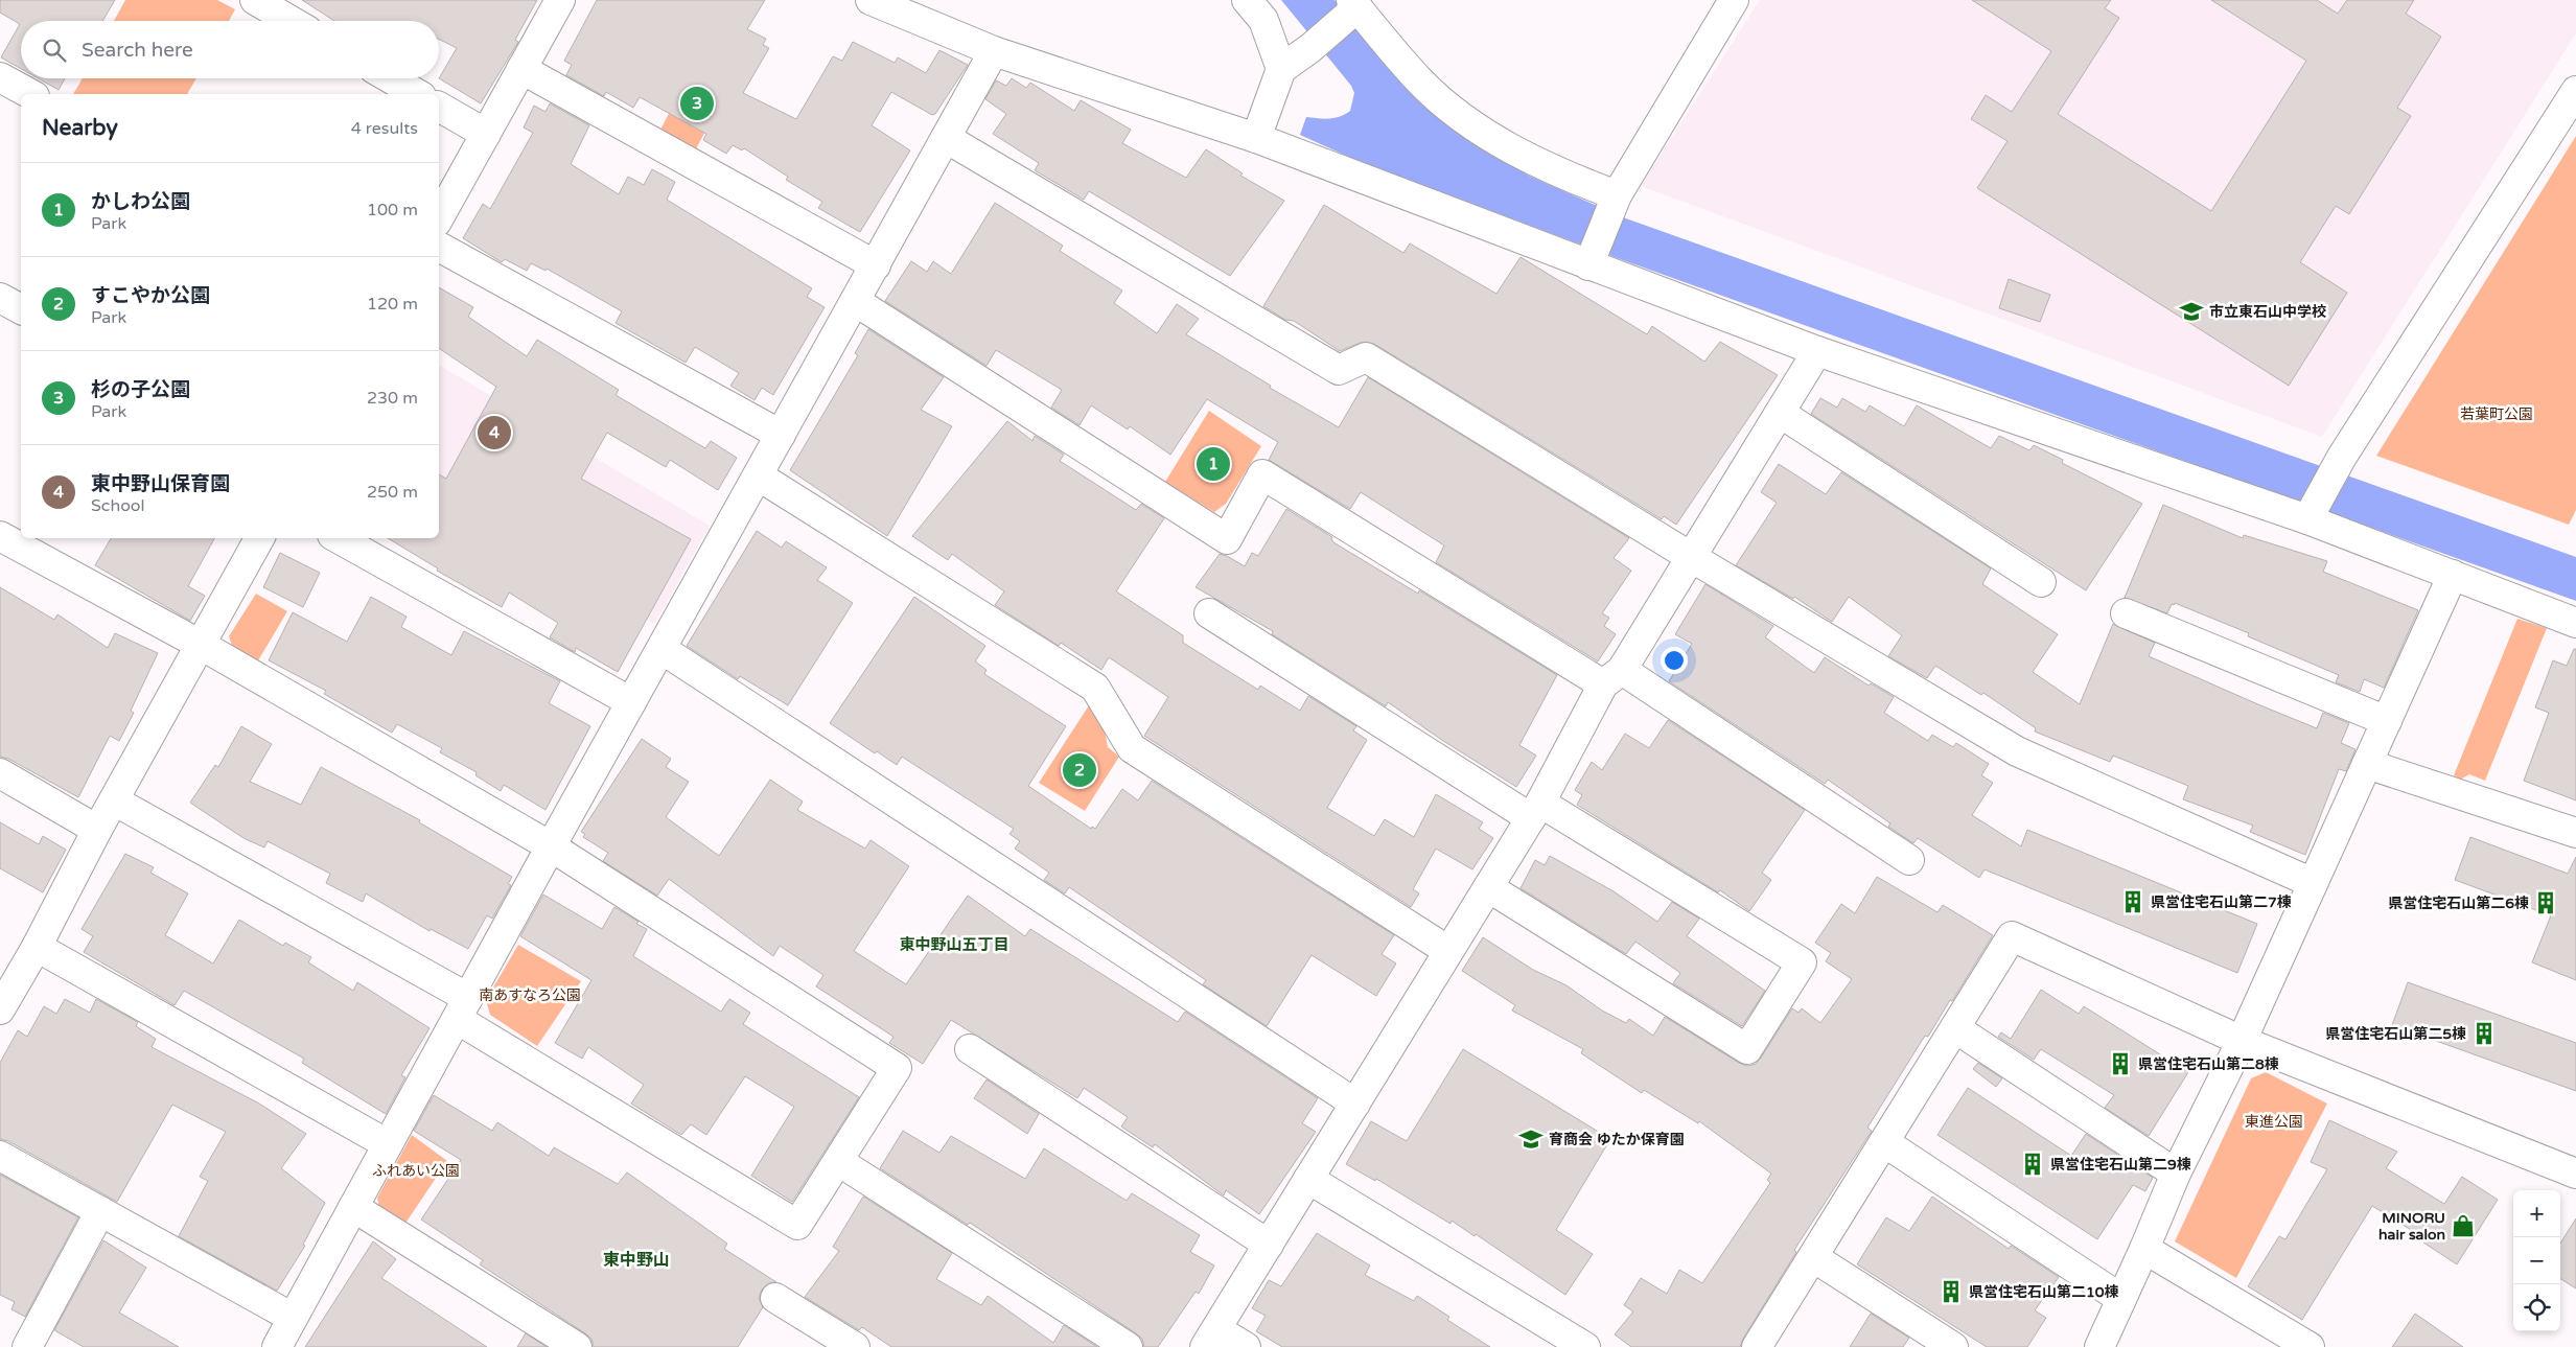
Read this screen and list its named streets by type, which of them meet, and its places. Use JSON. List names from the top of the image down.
{
  "districts": ["東中野山五丁目", "東中野山"],
  "parks": [
    "若葉町公園",
    "南あすなろ公園",
    "東進公園",
    "ふれあい公園"
  ],
  "places": {
    "school or university": ["市立東石山中学校", "育商会 ゆたか保育園"],
    "building": [
      "県営住宅石山第二7棟",
      "県営住宅石山第二6棟",
      "県営住宅石山第二5棟",
      "県営住宅石山第二8棟",
      "県営住宅石山第二9棟",
      "県営住宅石山第二10棟"
    ],
    "shop": ["MINORU hair salon"]
  },
  "page": {
    "search": "Search here",
    "pins": [
      "3",
      "4",
      "1",
      "2"
    ],
    "heading": ["Nearby", "4 results"],
    "list": [
      {
        "mark": "1",
        "name": "かしわ公園",
        "note": "Park",
        "value": "100 m"
      },
      {
        "mark": "2",
        "name": "すこやか公園",
        "note": "Park",
        "value": "120 m"
      },
      {
        "mark": "3",
        "name": "杉の子公園",
        "note": "Park",
        "value": "230 m"
      },
      {
        "mark": "4",
        "name": "東中野山保育園",
        "note": "School",
        "value": "250 m"
      }
    ],
    "map_buttons": ["+", "−"]
  }
}
